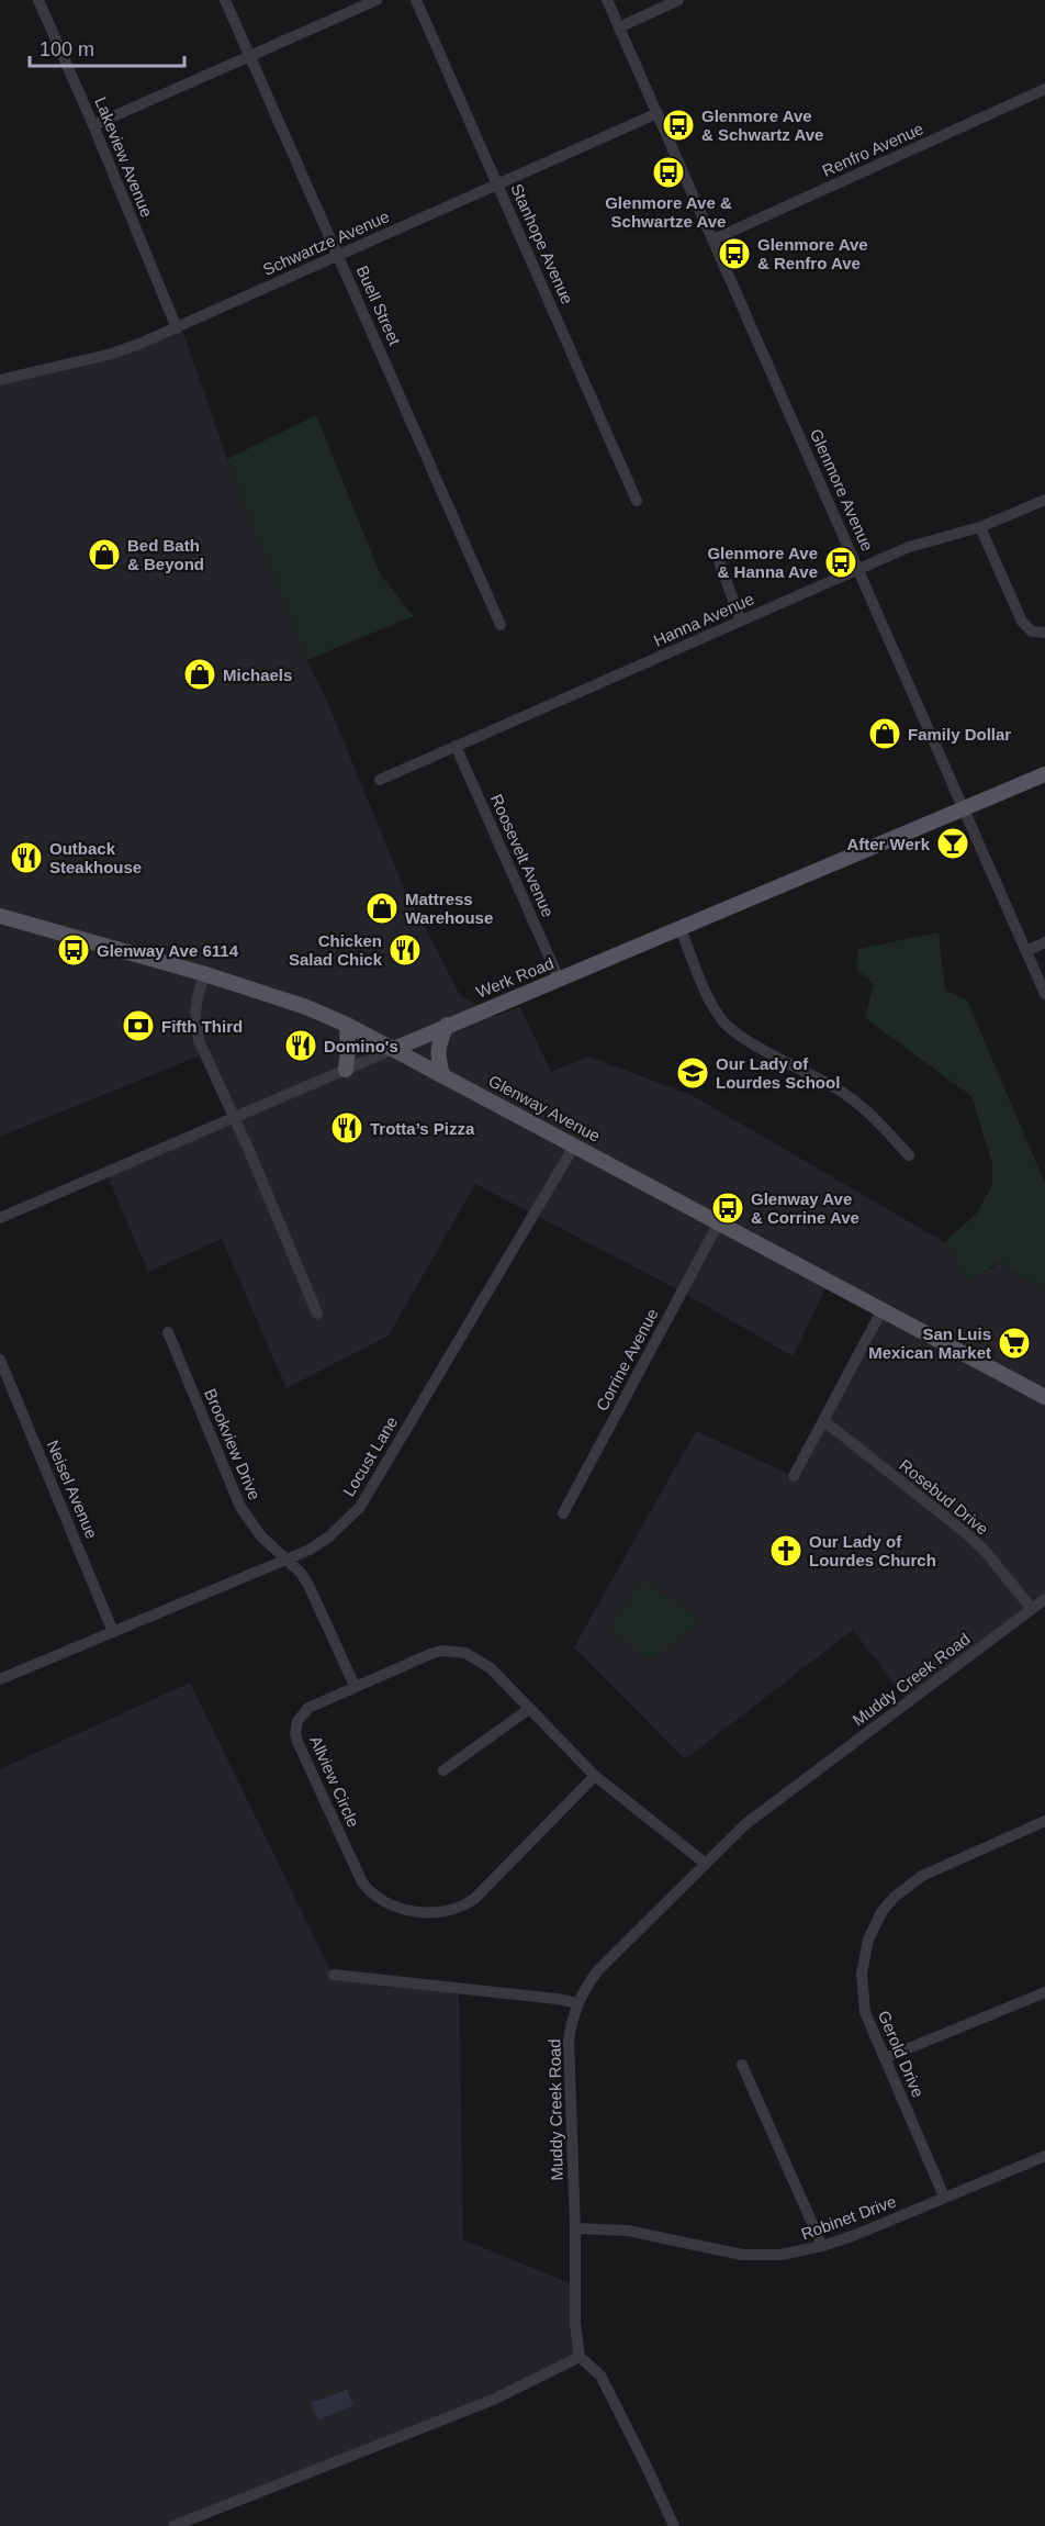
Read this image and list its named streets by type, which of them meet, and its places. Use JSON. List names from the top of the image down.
{
  "streets": {
    "main road": ["Werk Road", "Glenway Avenue"],
    "street": [
      "Renfro Avenue",
      "Lakeview Avenue",
      "Schwartze Avenue",
      "Stanhope Avenue",
      "Buell Street",
      "Glenmore Avenue",
      "Hanna Avenue",
      "Roosevelt Avenue",
      "Corrine Avenue",
      "Brookview Drive",
      "Locust Lane",
      "Neisel Avenue",
      "Rosebud Drive",
      "Muddy Creek Road",
      "Allview Circle",
      "Gerold Drive",
      "Robinet Drive"
    ]
  },
  "crossings": [
    ["Renfro Avenue", "Glenmore Avenue"],
    ["Lakeview Avenue", "Schwartze Avenue"],
    ["Schwartze Avenue", "Stanhope Avenue"],
    ["Schwartze Avenue", "Buell Street"],
    ["Schwartze Avenue", "Glenmore Avenue"],
    ["Glenmore Avenue", "Hanna Avenue"],
    ["Glenmore Avenue", "Werk Road"],
    ["Hanna Avenue", "Roosevelt Avenue"],
    ["Roosevelt Avenue", "Werk Road"],
    ["Werk Road", "Glenway Avenue"],
    ["Glenway Avenue", "Corrine Avenue"],
    ["Glenway Avenue", "Locust Lane"],
    ["Brookview Drive", "Locust Lane"],
    ["Brookview Drive", "Allview Circle"],
    ["Locust Lane", "Neisel Avenue"],
    ["Rosebud Drive", "Muddy Creek Road"],
    ["Muddy Creek Road", "Allview Circle"],
    ["Muddy Creek Road", "Robinet Drive"],
    ["Gerold Drive", "Robinet Drive"]
  ],
  "places": {
    "bus stop": [
      "Glenmore Ave & Schwartz Ave",
      "Glenmore Ave & Schwartze Ave",
      "Glenmore Ave & Renfro Ave",
      "Glenmore Ave & Hanna Ave",
      "Glenway Ave 6114",
      "Glenway Ave & Corrine Ave"
    ],
    "shop": [
      "Bed Bath & Beyond",
      "Michaels",
      "Family Dollar",
      "Mattress Warehouse"
    ],
    "bar": ["After Werk"],
    "restaurant": [
      "Outback Steakhouse",
      "Chicken Salad Chick",
      "Domino's",
      "Trotta’s Pizza"
    ],
    "bank": ["Fifth Third"],
    "school or university": ["Our Lady of Lourdes School"],
    "supermarket": ["San Luis Mexican Market"],
    "church": ["Our Lady of Lourdes Church"]
  },
  "scale_bar": "100 m"
}
